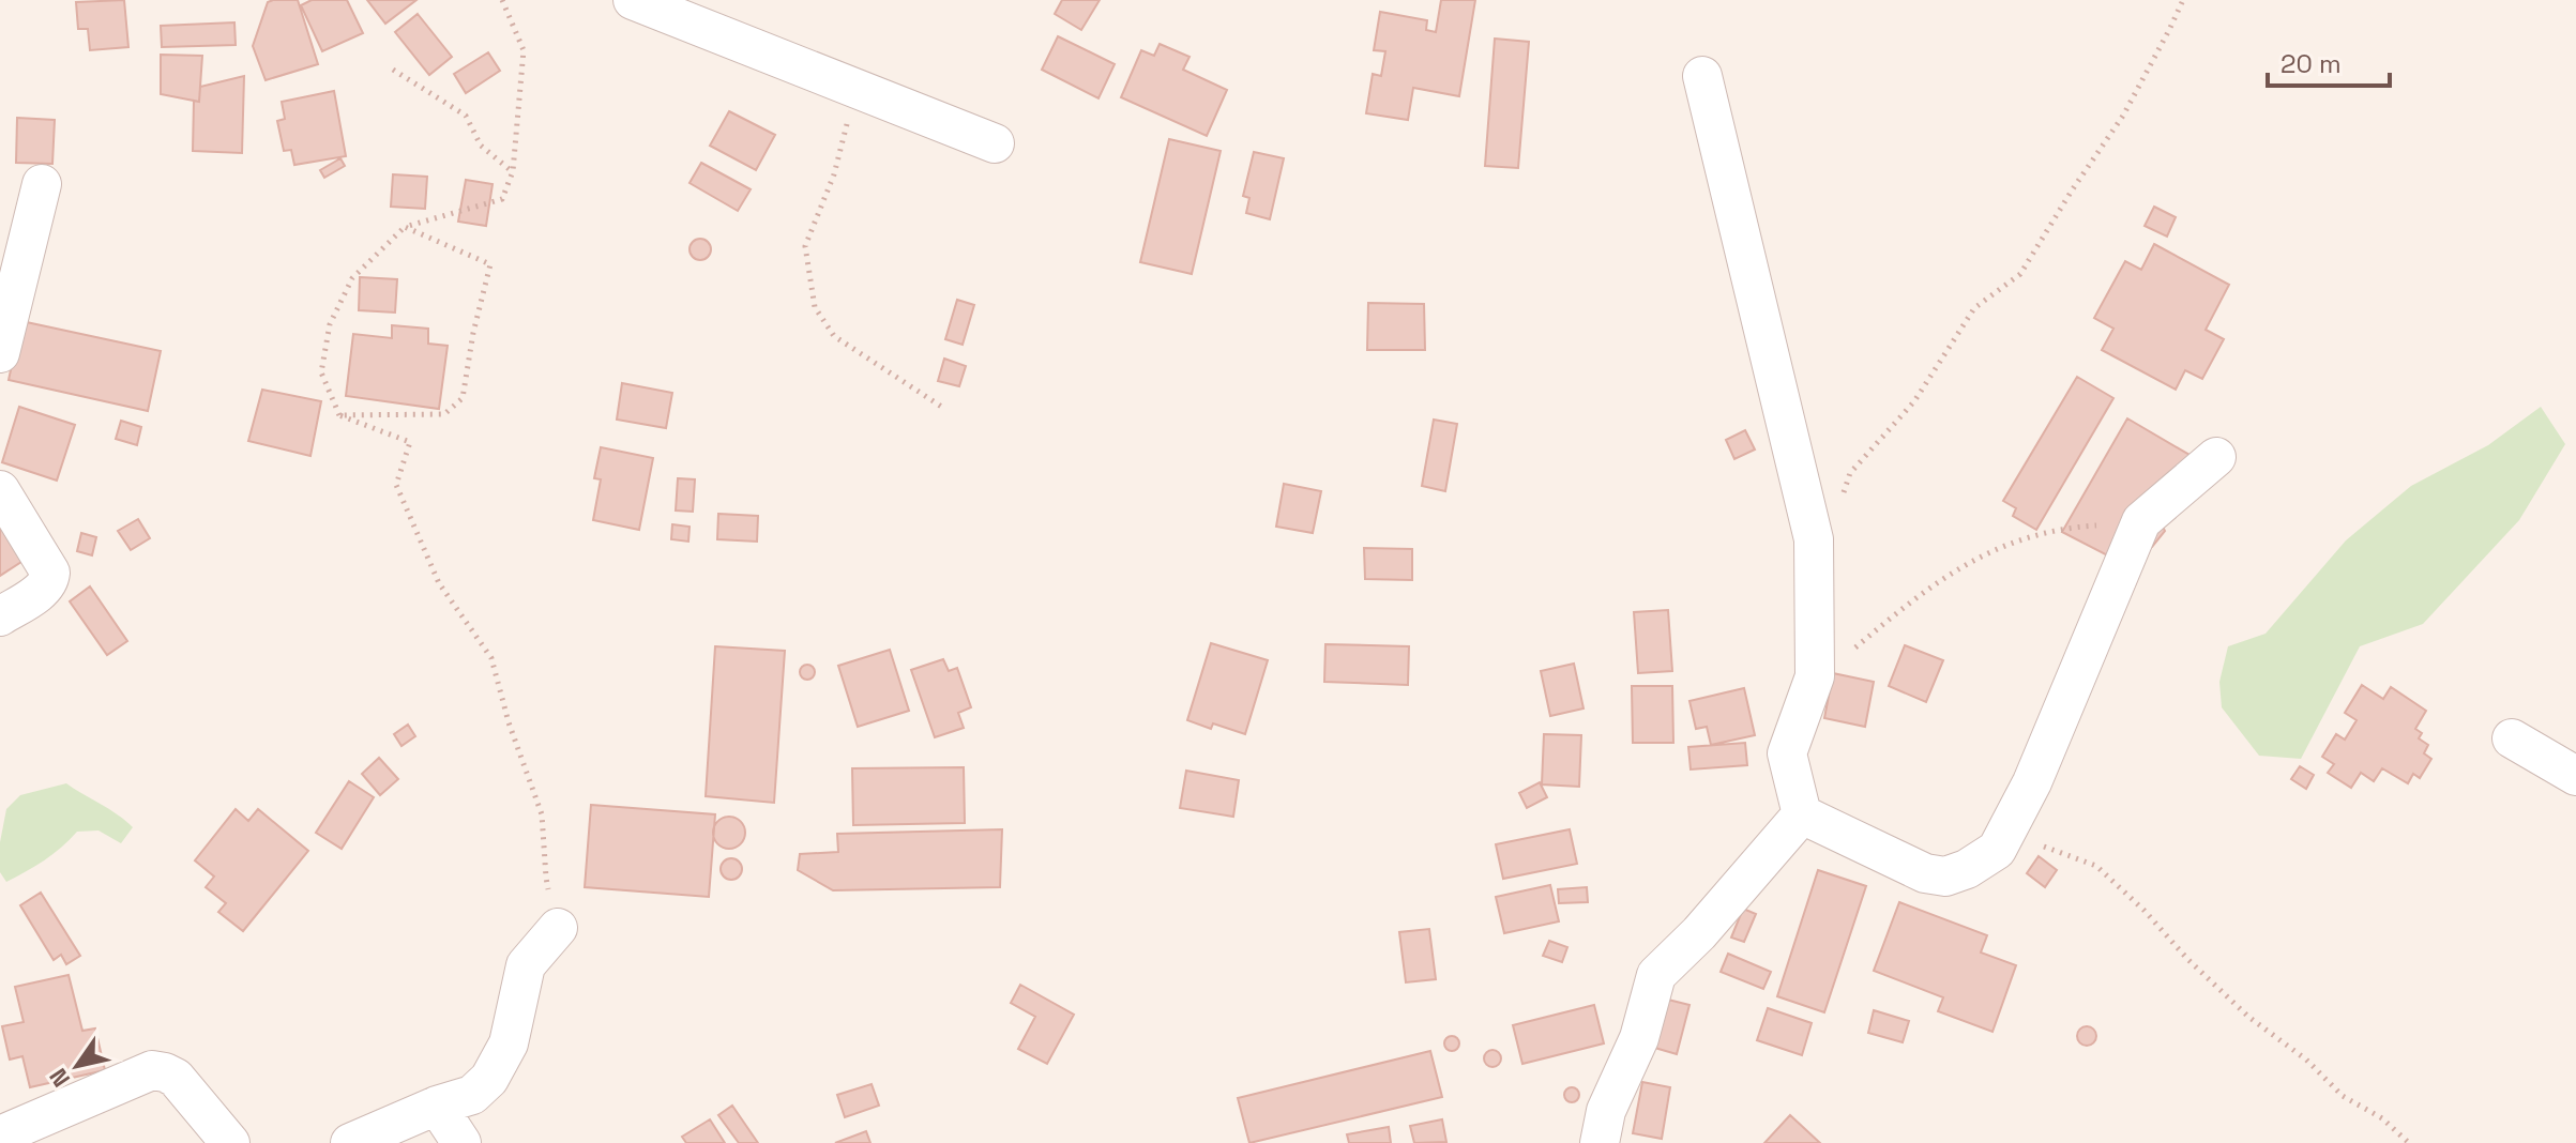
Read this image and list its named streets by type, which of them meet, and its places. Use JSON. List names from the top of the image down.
{
  "scale_bar": "20 m",
  "north": "bottom left"
}
